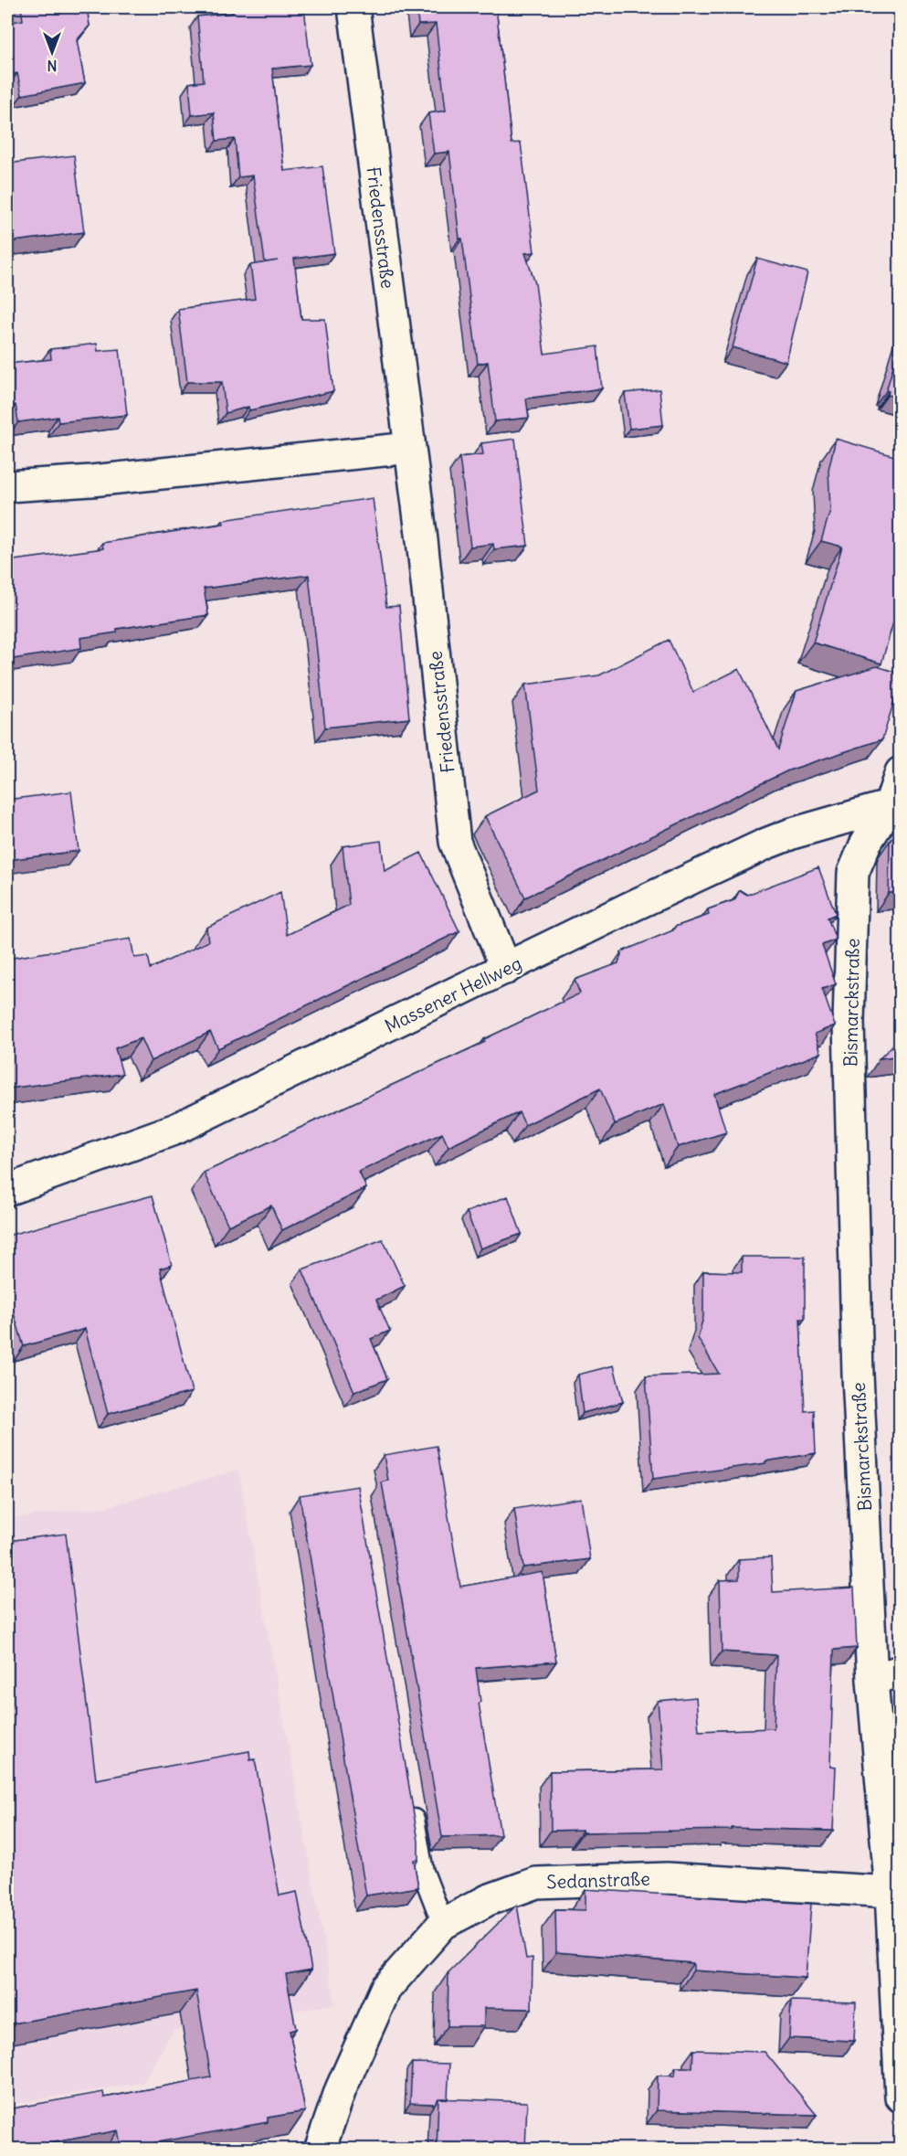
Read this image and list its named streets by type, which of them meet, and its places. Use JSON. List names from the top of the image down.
{
  "streets": {
    "street": [
      "Friedensstraße",
      "Massener Hellweg",
      "Bismarckstraße",
      "Sedanstraße"
    ]
  },
  "crossings": [
    ["Friedensstraße", "Massener Hellweg"],
    ["Massener Hellweg", "Bismarckstraße"],
    ["Bismarckstraße", "Sedanstraße"]
  ],
  "north": "bottom"
}
